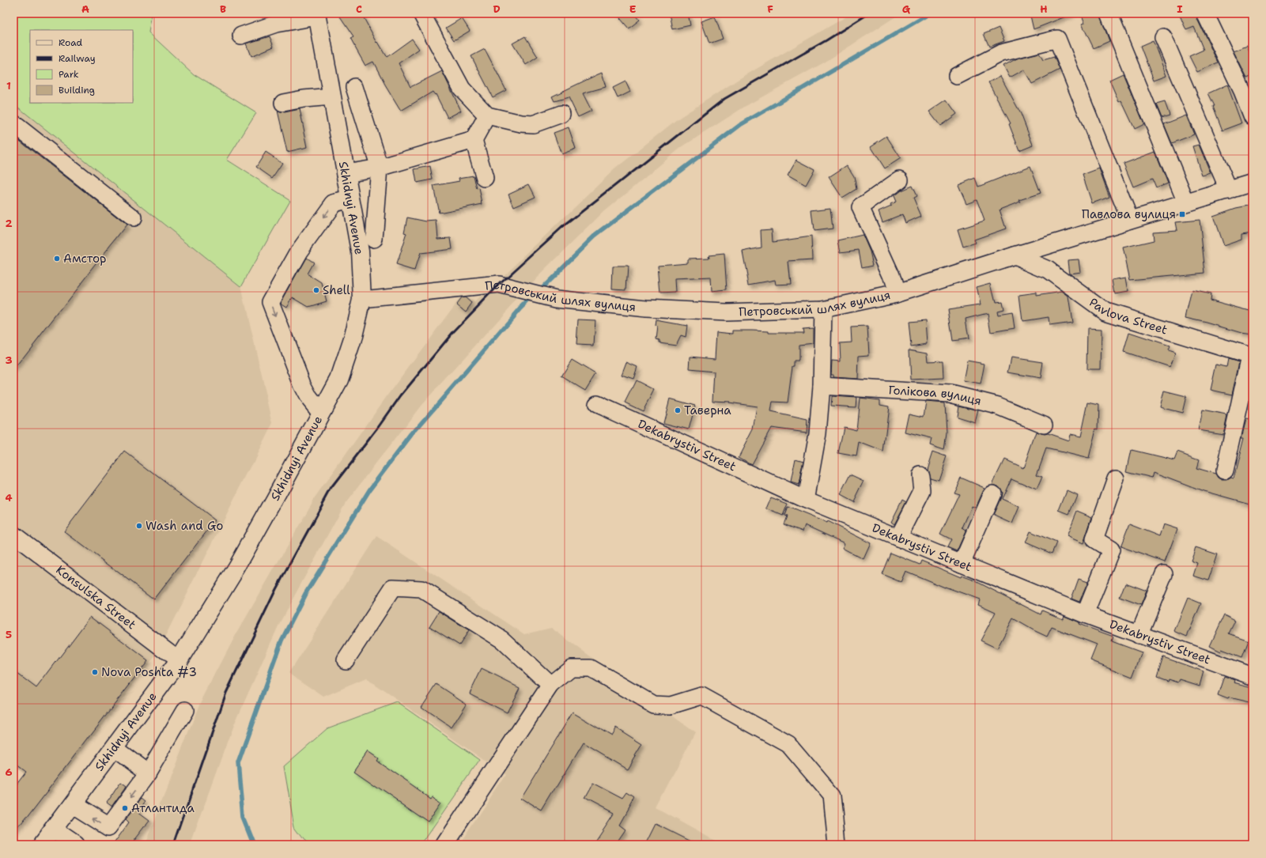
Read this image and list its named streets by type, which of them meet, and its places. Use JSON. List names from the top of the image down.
{
  "streets": {
    "main road": ["Skhidnyi Avenue"],
    "street": [
      "Петровський шлях вулиця",
      "Pavlova Street",
      "Голікова вулиця",
      "Dekabrystiv Street",
      "Konsulska Street"
    ]
  },
  "crossings": [
    ["Skhidnyi Avenue", "Петровський шлях вулиця"],
    ["Skhidnyi Avenue", "Konsulska Street"],
    ["Петровський шлях вулиця", "Pavlova Street"]
  ],
  "places": {
    "transit": ["Павлова вулиця"],
    "other": [
      "Амстор",
      "Shell",
      "Таверна",
      "Wash and Go",
      "Nova Poshta #3",
      "Атлантида"
    ]
  },
  "legend": [
    "Road",
    "Railway",
    "Park",
    "Building"
  ],
  "grid": {
    "columns": [
      "A",
      "B",
      "C",
      "D",
      "E",
      "F",
      "G",
      "H",
      "I"
    ],
    "rows": [
      "1",
      "2",
      "3",
      "4",
      "5",
      "6"
    ]
  }
}
